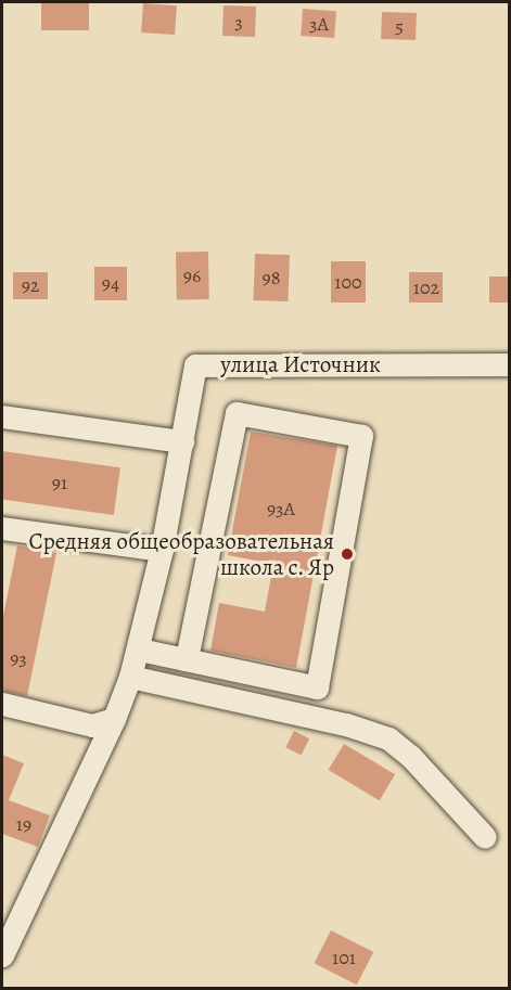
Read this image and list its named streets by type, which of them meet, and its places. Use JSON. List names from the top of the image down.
{
  "streets": {
    "street": ["улица Источник"]
  },
  "places": ["Средняя общеобразовательная школа с. Яр"],
  "house_numbers": [
    "3",
    "3А",
    "5",
    "96",
    "98",
    "100",
    "94",
    "92",
    "102",
    "91",
    "93А",
    "93",
    "19",
    "101"
  ]
}
